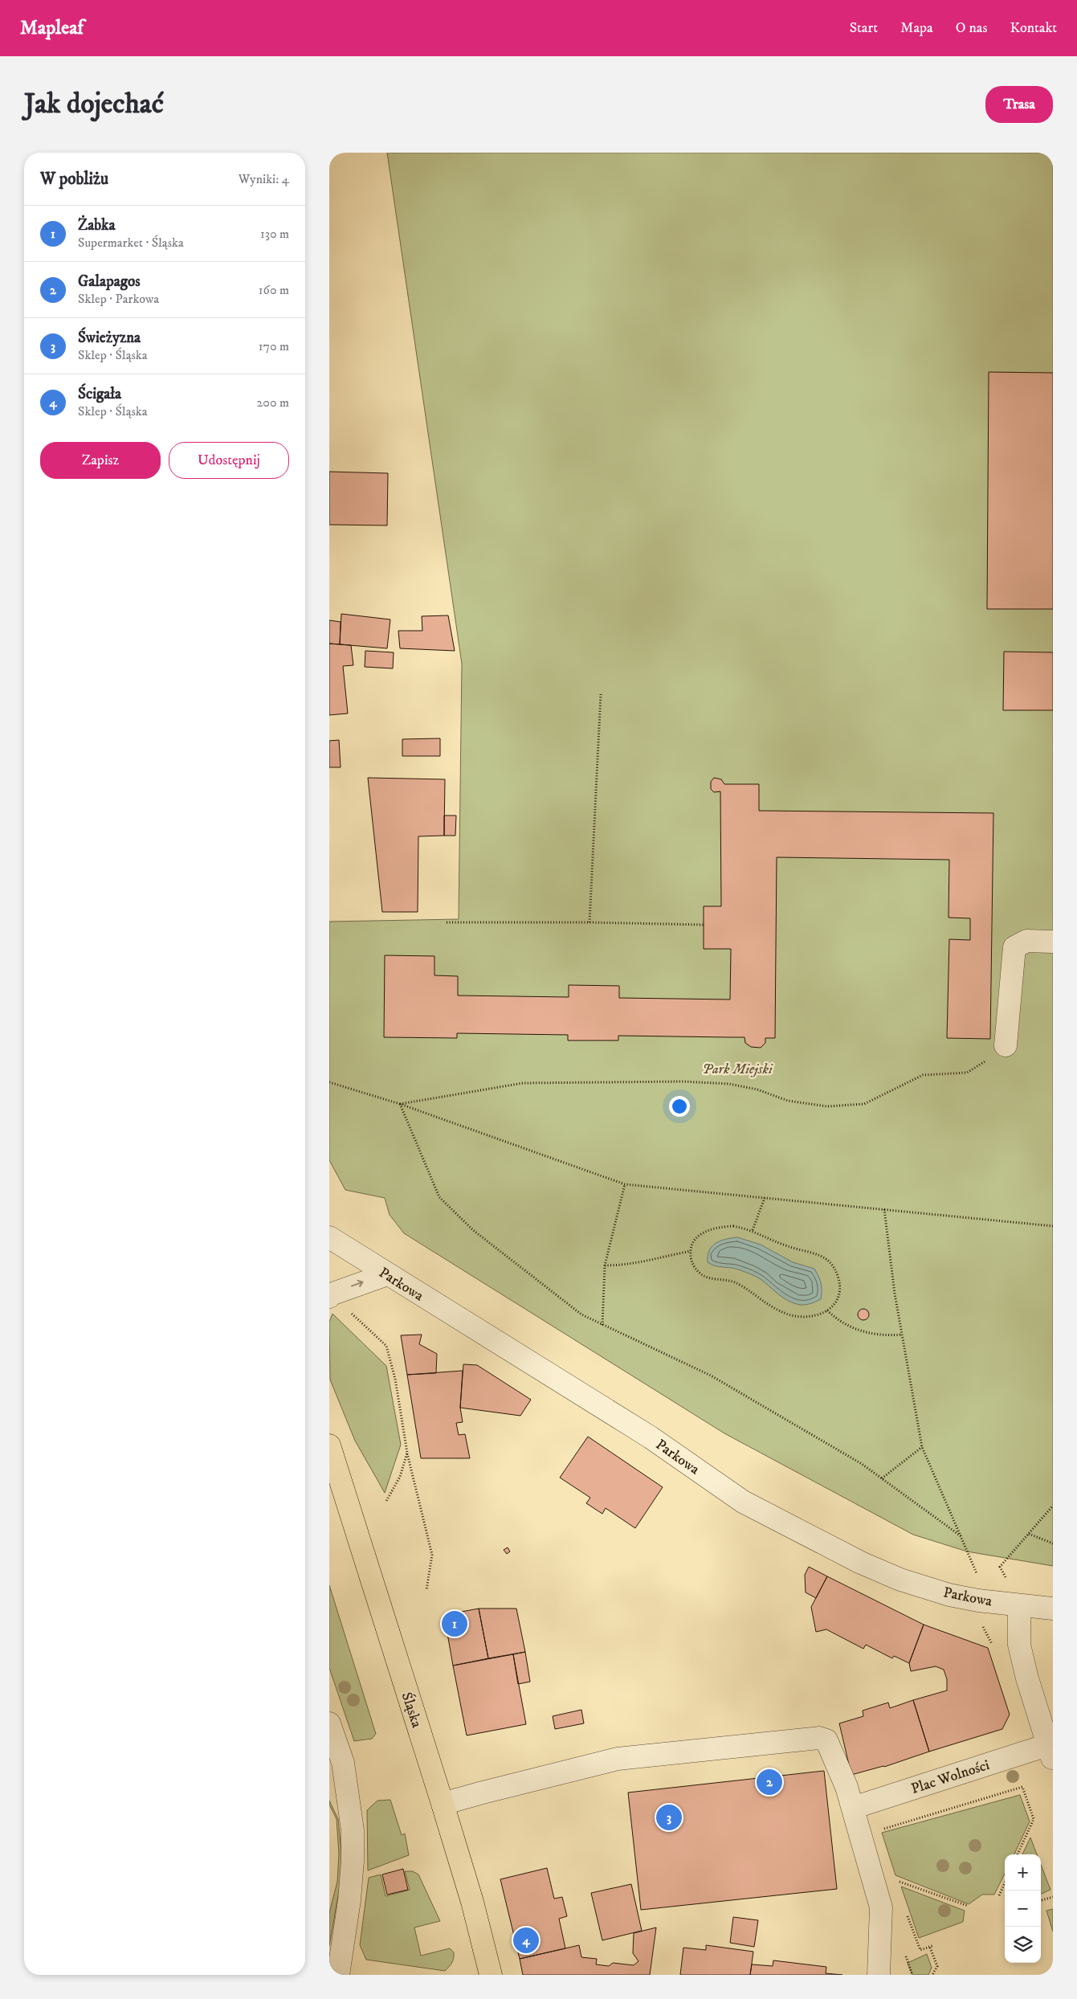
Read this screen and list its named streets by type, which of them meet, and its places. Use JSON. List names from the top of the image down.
{
  "streets": {
    "main road": ["Śląska"],
    "street": ["Parkowa", "Plac Wolności"]
  },
  "parks": ["Park Miejski"],
  "page": {
    "header": "Mapleaf",
    "nav": [
      "Start",
      "Mapa",
      "O nas",
      "Kontakt"
    ],
    "buttons": [
      "Trasa",
      ["Zapisz", "Udostępnij"]
    ],
    "title": "Jak dojechać",
    "heading": ["W pobliżu", "Wyniki: 4"],
    "list": [
      {
        "mark": "1",
        "name": "Żabka",
        "note": "Supermarket · Śląska",
        "value": "130 m"
      },
      {
        "mark": "2",
        "name": "Galapagos",
        "note": "Sklep · Parkowa",
        "value": "160 m"
      },
      {
        "mark": "3",
        "name": "Świeżyzna",
        "note": "Sklep · Śląska",
        "value": "170 m"
      },
      {
        "mark": "4",
        "name": "Ścigała",
        "note": "Sklep · Śląska",
        "value": "200 m"
      }
    ],
    "pins": [
      "1",
      "2",
      "3",
      "4"
    ],
    "map_buttons": ["+", "−"]
  }
}
